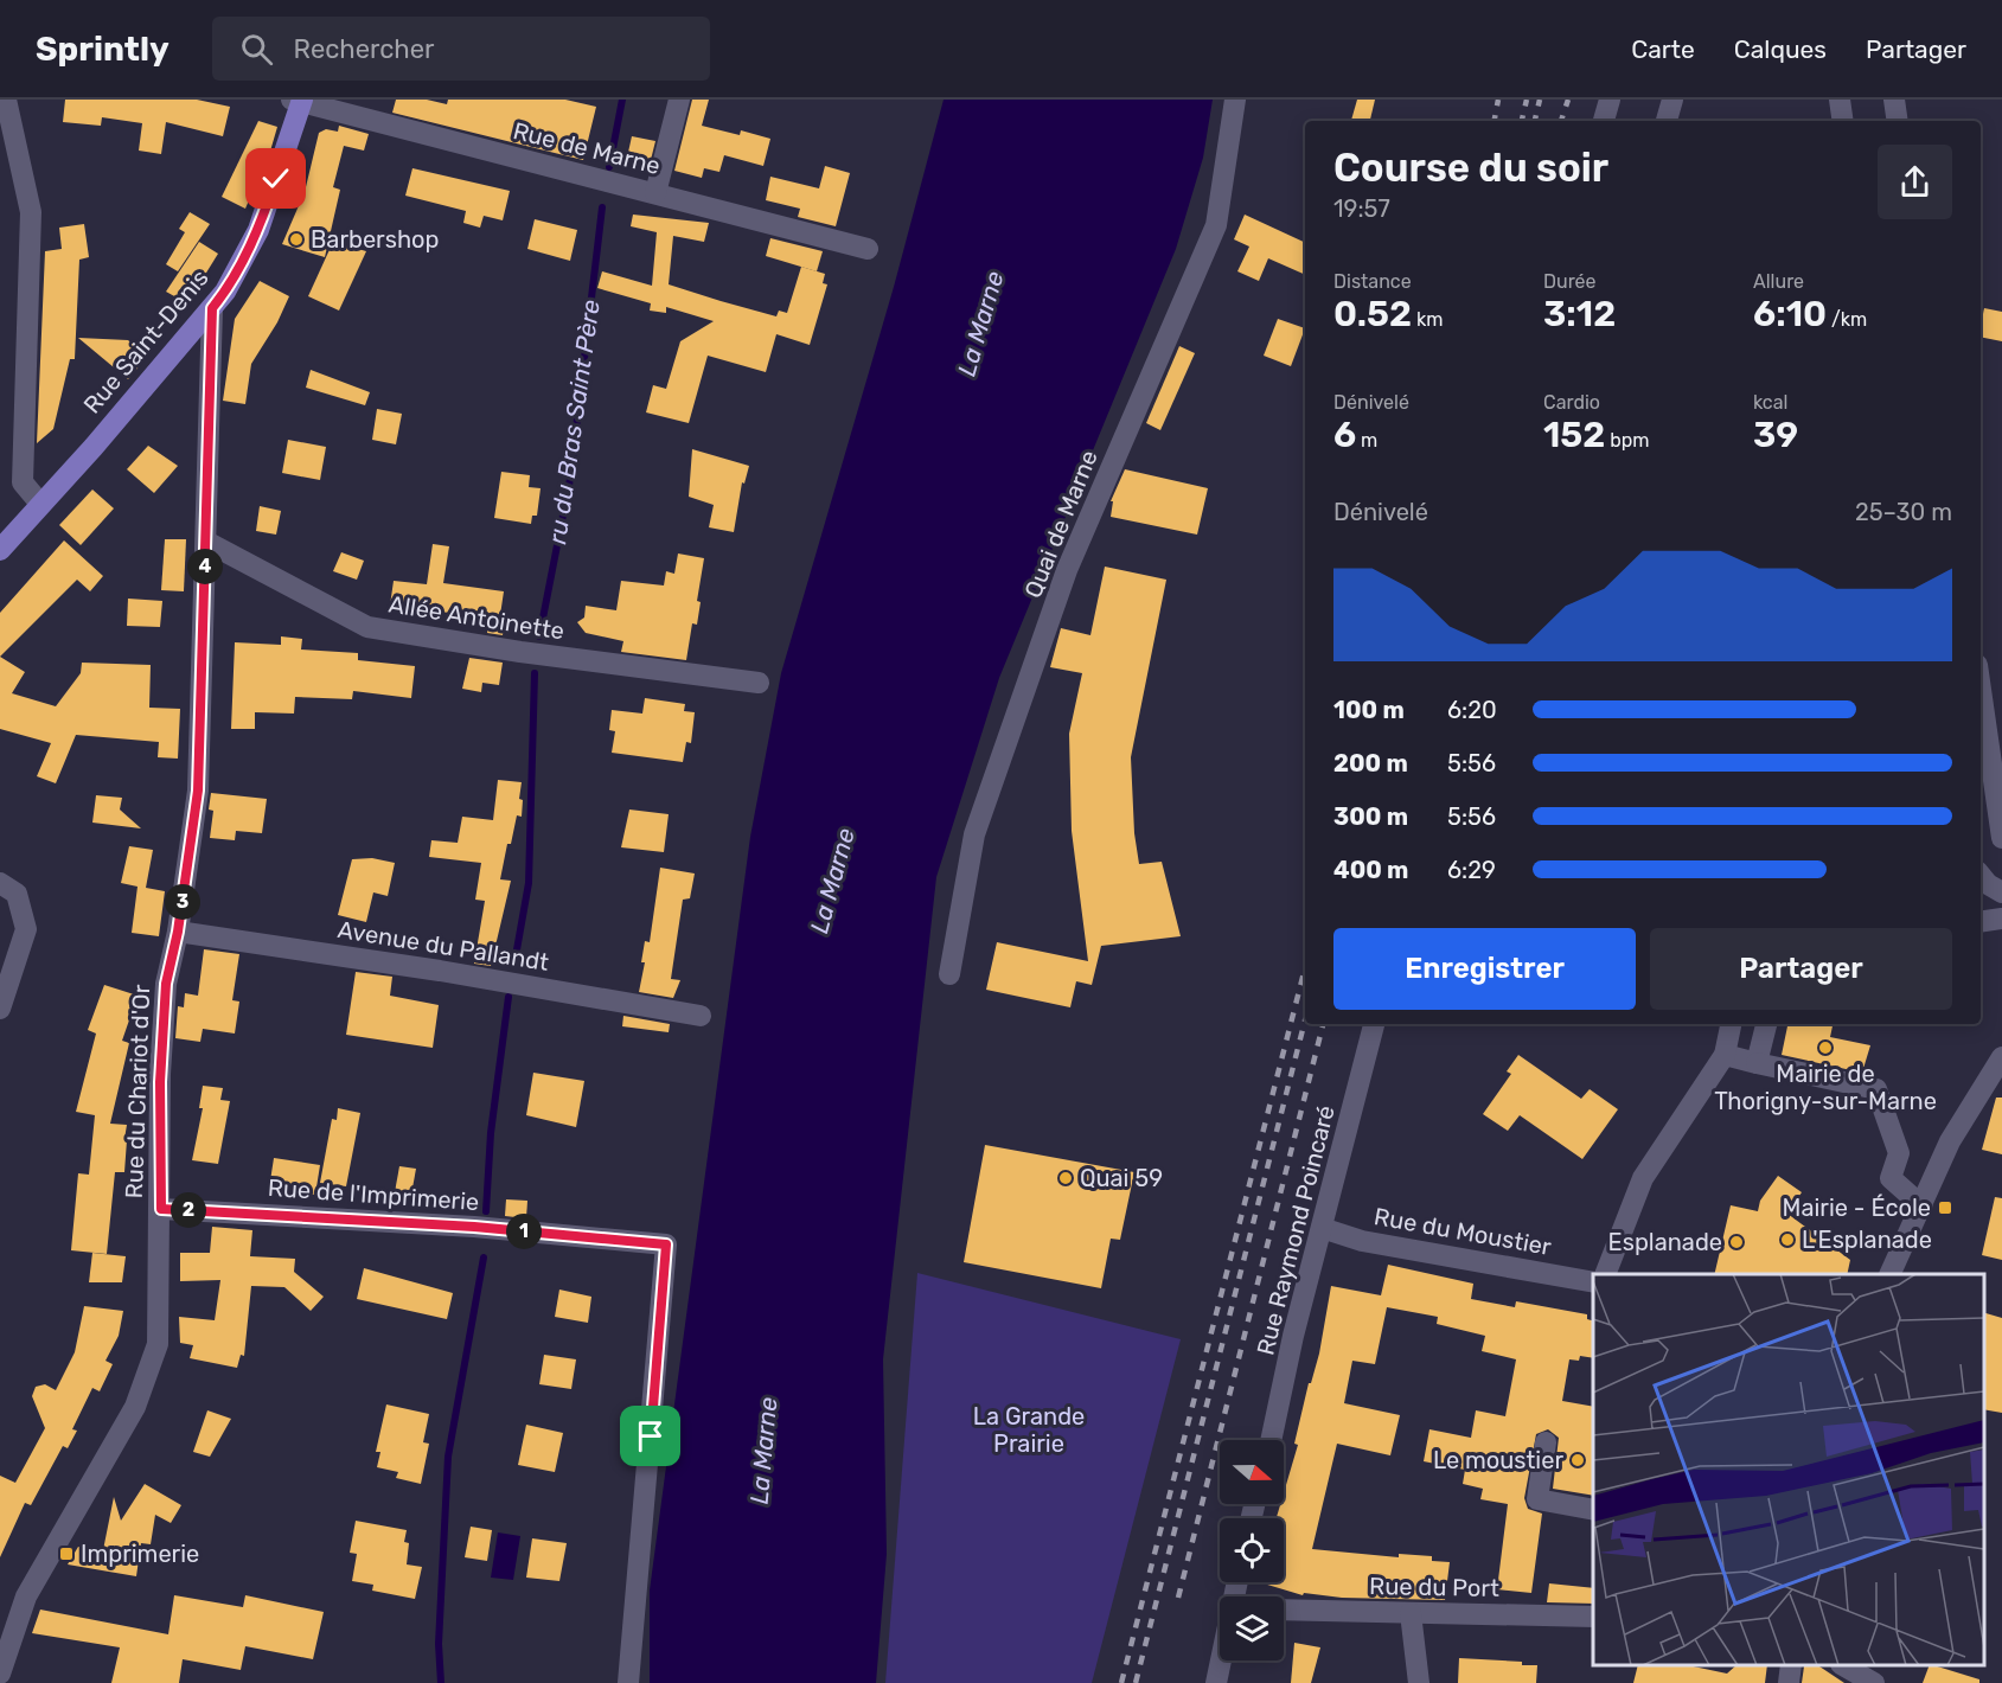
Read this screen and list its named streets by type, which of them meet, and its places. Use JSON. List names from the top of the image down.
{
  "streets": {
    "main road": ["Rue Saint-Denis"],
    "street": [
      "Rue de Marne",
      "Quai de Marne",
      "Allée Antoinette",
      "Avenue du Pallandt",
      "Rue du Chariot d'Or",
      "Rue de l'Imprimerie",
      "Rue Raymond Poincaré",
      "Rue du Moustier",
      "Rue du Port"
    ]
  },
  "crossings": [
    ["Rue de Marne", "Rue Saint-Denis"],
    ["Rue Saint-Denis", "Rue du Chariot d'Or"],
    ["Allée Antoinette", "Rue du Chariot d'Or"],
    ["Avenue du Pallandt", "Rue du Chariot d'Or"],
    ["Rue du Chariot d'Or", "Rue de l'Imprimerie"],
    ["Rue Raymond Poincaré", "Rue du Moustier"]
  ],
  "water": ["La Marne", "ru du Bras Saint Père"],
  "parks": ["La Grande Prairie"],
  "places": {
    "other": [
      "Barbershop",
      "Mairie de Thorigny-sur-Marne",
      "Quai 59",
      "L'Esplanade",
      "Esplanade",
      "Le moustier"
    ],
    "transit": ["Mairie - École", "Imprimerie"]
  },
  "north": "right",
  "page": {
    "header": "Sprintly",
    "search": "Rechercher",
    "nav": ["Carte", "Calques", "Partager"],
    "heading": ["Course du soir", "19:57"],
    "stats": [
      ["Distance", "0.52 km"],
      ["Durée", "3:12"],
      ["Allure", "6:10 /km"],
      ["Dénivelé", "6 m"],
      ["Cardio", "152 bpm"],
      ["kcal", "39"]
    ],
    "chart": ["Dénivelé", "25–30 m"],
    "pins": [
      "4",
      "3",
      "2",
      "1"
    ],
    "list": [
      {
        "name": "100 m",
        "note": "6:20"
      },
      {
        "name": "200 m",
        "note": "5:56"
      },
      {
        "name": "300 m",
        "note": "5:56"
      },
      {
        "name": "400 m",
        "note": "6:29"
      }
    ],
    "buttons": ["Enregistrer", "Partager"]
  }
}
